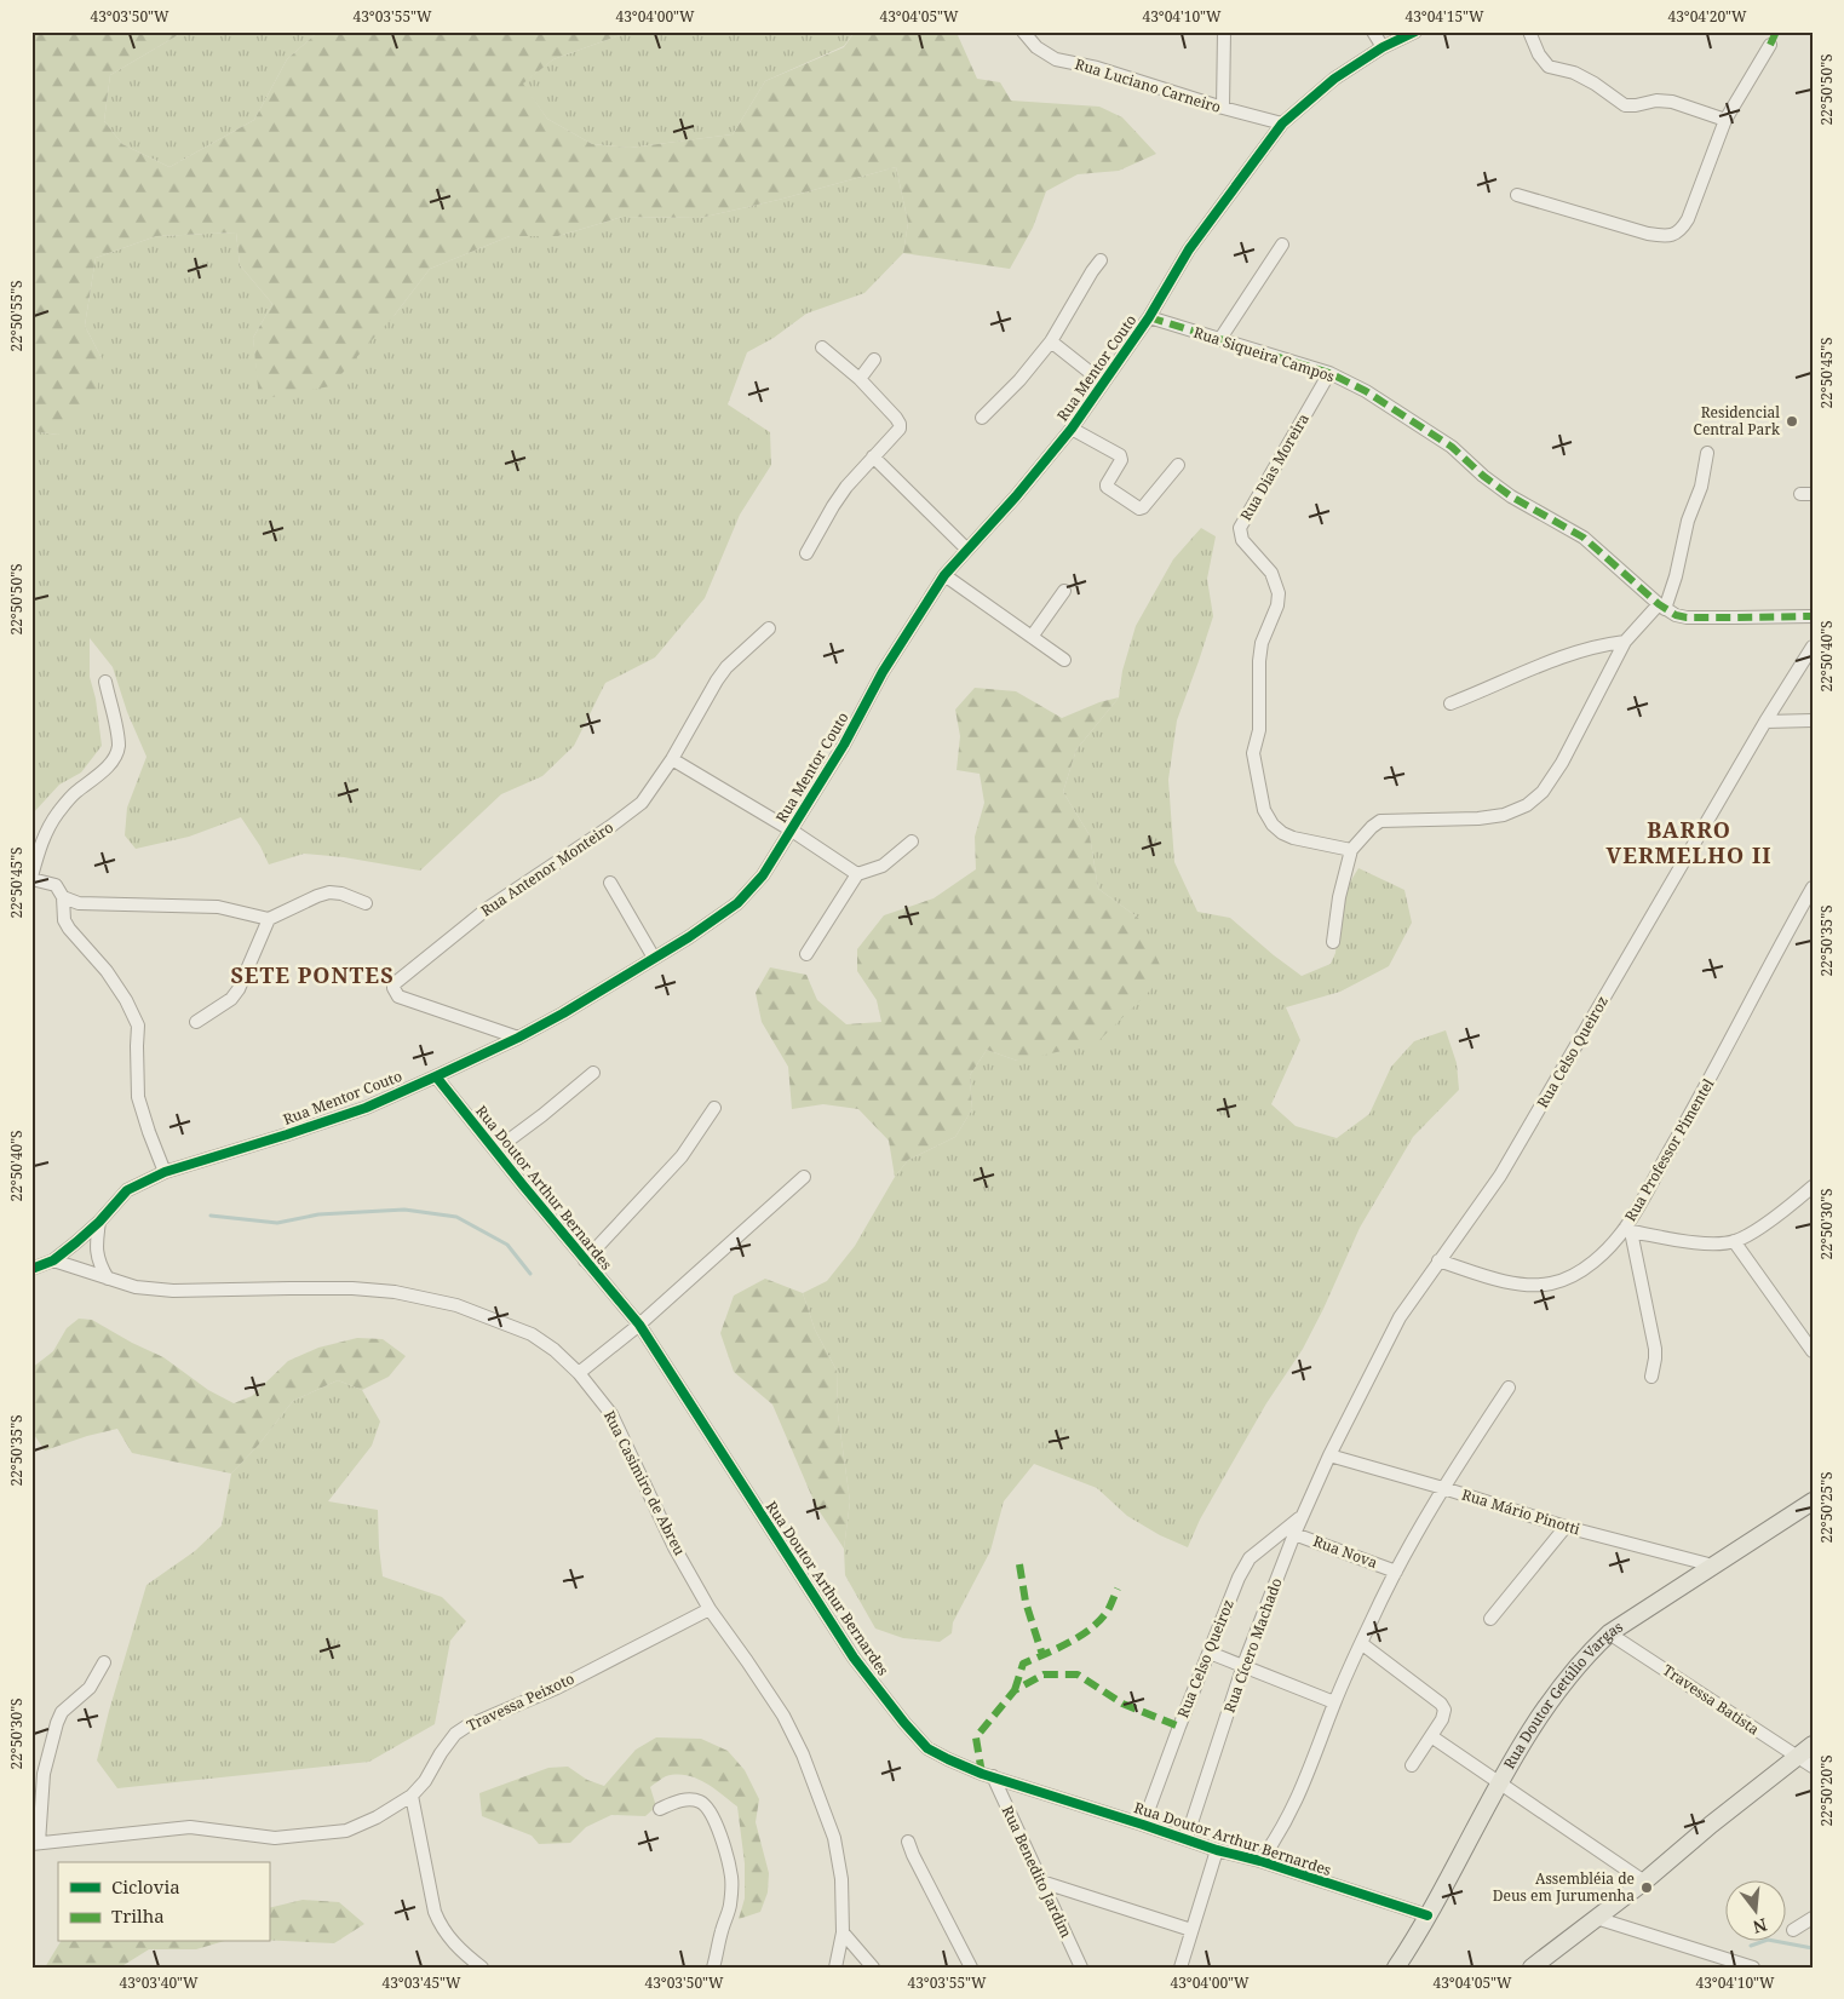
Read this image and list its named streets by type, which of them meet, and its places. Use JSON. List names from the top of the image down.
{
  "streets": {
    "main road": ["Rua Doutor Getúlio Vargas"],
    "street": [
      "Rua Luciano Carneiro",
      "Rua Siqueira Campos",
      "Rua Mentor Couto",
      "Rua Dias Moreira",
      "Rua Antenor Monteiro",
      "Rua Celso Queiroz",
      "Rua Professor Pimentel",
      "Rua Doutor Arthur Bernardes",
      "Rua Casimiro de Abreu",
      "Rua Mário Pinotti",
      "Rua Nova",
      "Rua Cícero Machado",
      "Travessa Batista",
      "Travessa Peixoto",
      "Rua Benedito Jardim"
    ]
  },
  "crossings": [
    ["Rua Luciano Carneiro", "Rua Mentor Couto"],
    ["Rua Siqueira Campos", "Rua Mentor Couto"],
    ["Rua Siqueira Campos", "Rua Dias Moreira"],
    ["Rua Mentor Couto", "Rua Antenor Monteiro"],
    ["Rua Mentor Couto", "Rua Doutor Arthur Bernardes"],
    ["Rua Mentor Couto", "Rua Casimiro de Abreu"],
    ["Rua Celso Queiroz", "Rua Professor Pimentel"],
    ["Rua Celso Queiroz", "Rua Doutor Arthur Bernardes"],
    ["Rua Celso Queiroz", "Rua Mário Pinotti"],
    ["Rua Celso Queiroz", "Rua Cícero Machado"],
    ["Rua Doutor Arthur Bernardes", "Rua Cícero Machado"],
    ["Rua Doutor Arthur Bernardes", "Rua Doutor Getúlio Vargas"],
    ["Rua Doutor Arthur Bernardes", "Rua Benedito Jardim"],
    ["Rua Casimiro de Abreu", "Travessa Peixoto"],
    ["Rua Mário Pinotti", "Rua Cícero Machado"],
    ["Rua Mário Pinotti", "Rua Doutor Getúlio Vargas"],
    ["Rua Nova", "Rua Cícero Machado"],
    ["Rua Doutor Getúlio Vargas", "Travessa Batista"]
  ],
  "districts": ["BARRO VERMELHO II", "SETE PONTES"],
  "places": ["Residencial Central Park", "Assembléia de Deus em Jurumenha"],
  "legend": ["Ciclovia", "Trilha"],
  "north": "bottom",
  "coordinates": [
    "43°03'50\"W",
    "43°03'55\"W",
    "43°04'00\"W",
    "43°04'05\"W",
    "43°04'10\"W",
    "43°04'15\"W",
    "43°04'20\"W",
    "22°50'50\"S",
    "22°50'55\"S",
    "22°50'45\"S",
    "22°50'40\"S",
    "22°50'35\"S",
    "22°50'30\"S",
    "22°50'25\"S",
    "22°50'20\"S",
    "43°03'40\"W",
    "43°03'45\"W"
  ]
}
